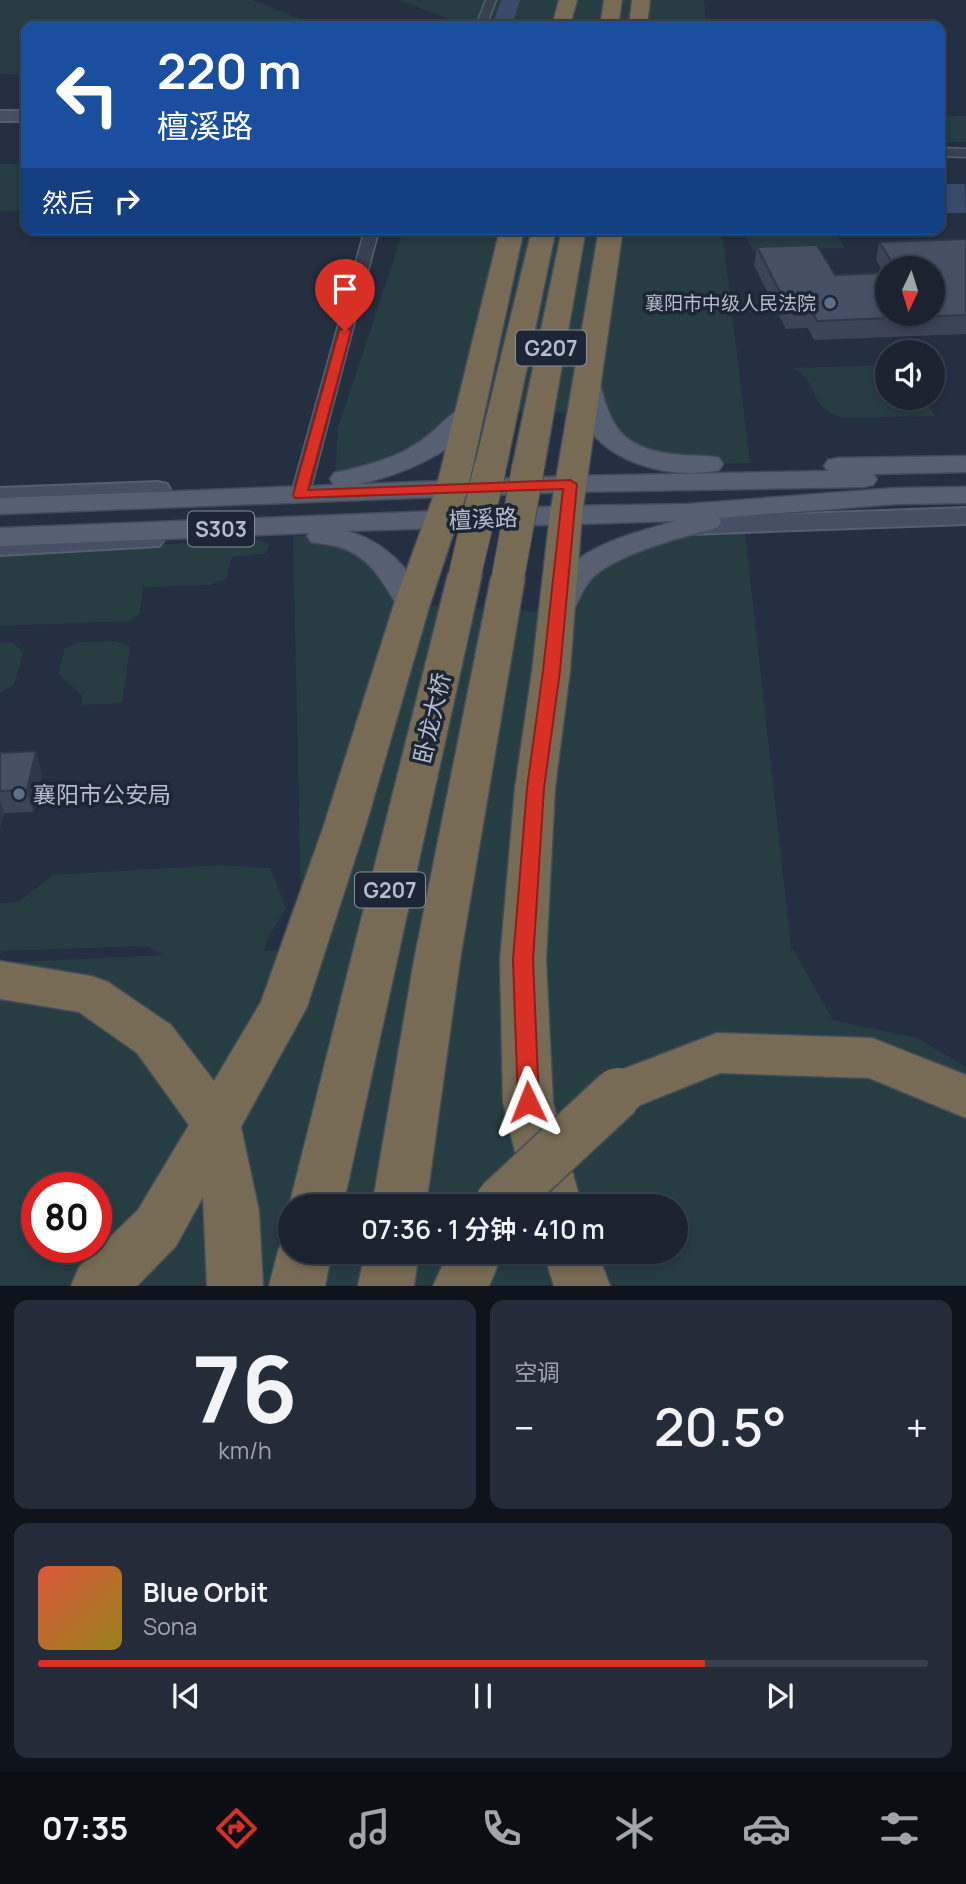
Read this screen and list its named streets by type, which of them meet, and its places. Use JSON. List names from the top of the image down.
{
  "streets": {
    "highway": ["G207", "卧龙大桥"],
    "main road": ["檀溪路", "S303"]
  },
  "places": ["襄阳市中级人民法院", "襄阳市公安局"],
  "north": "bottom",
  "page": {
    "turn": ["220 m", "檀溪路"],
    "then": "然后",
    "limit": "80",
    "trip": "07:36 · 1 分钟 · 410 m",
    "tile": [
      ["76", "km/h"],
      "空调"
    ],
    "heat": ["−", "20.5°", "+"],
    "song": ["Blue Orbit", "Sona"],
    "tabs": "07:35"
  }
}
